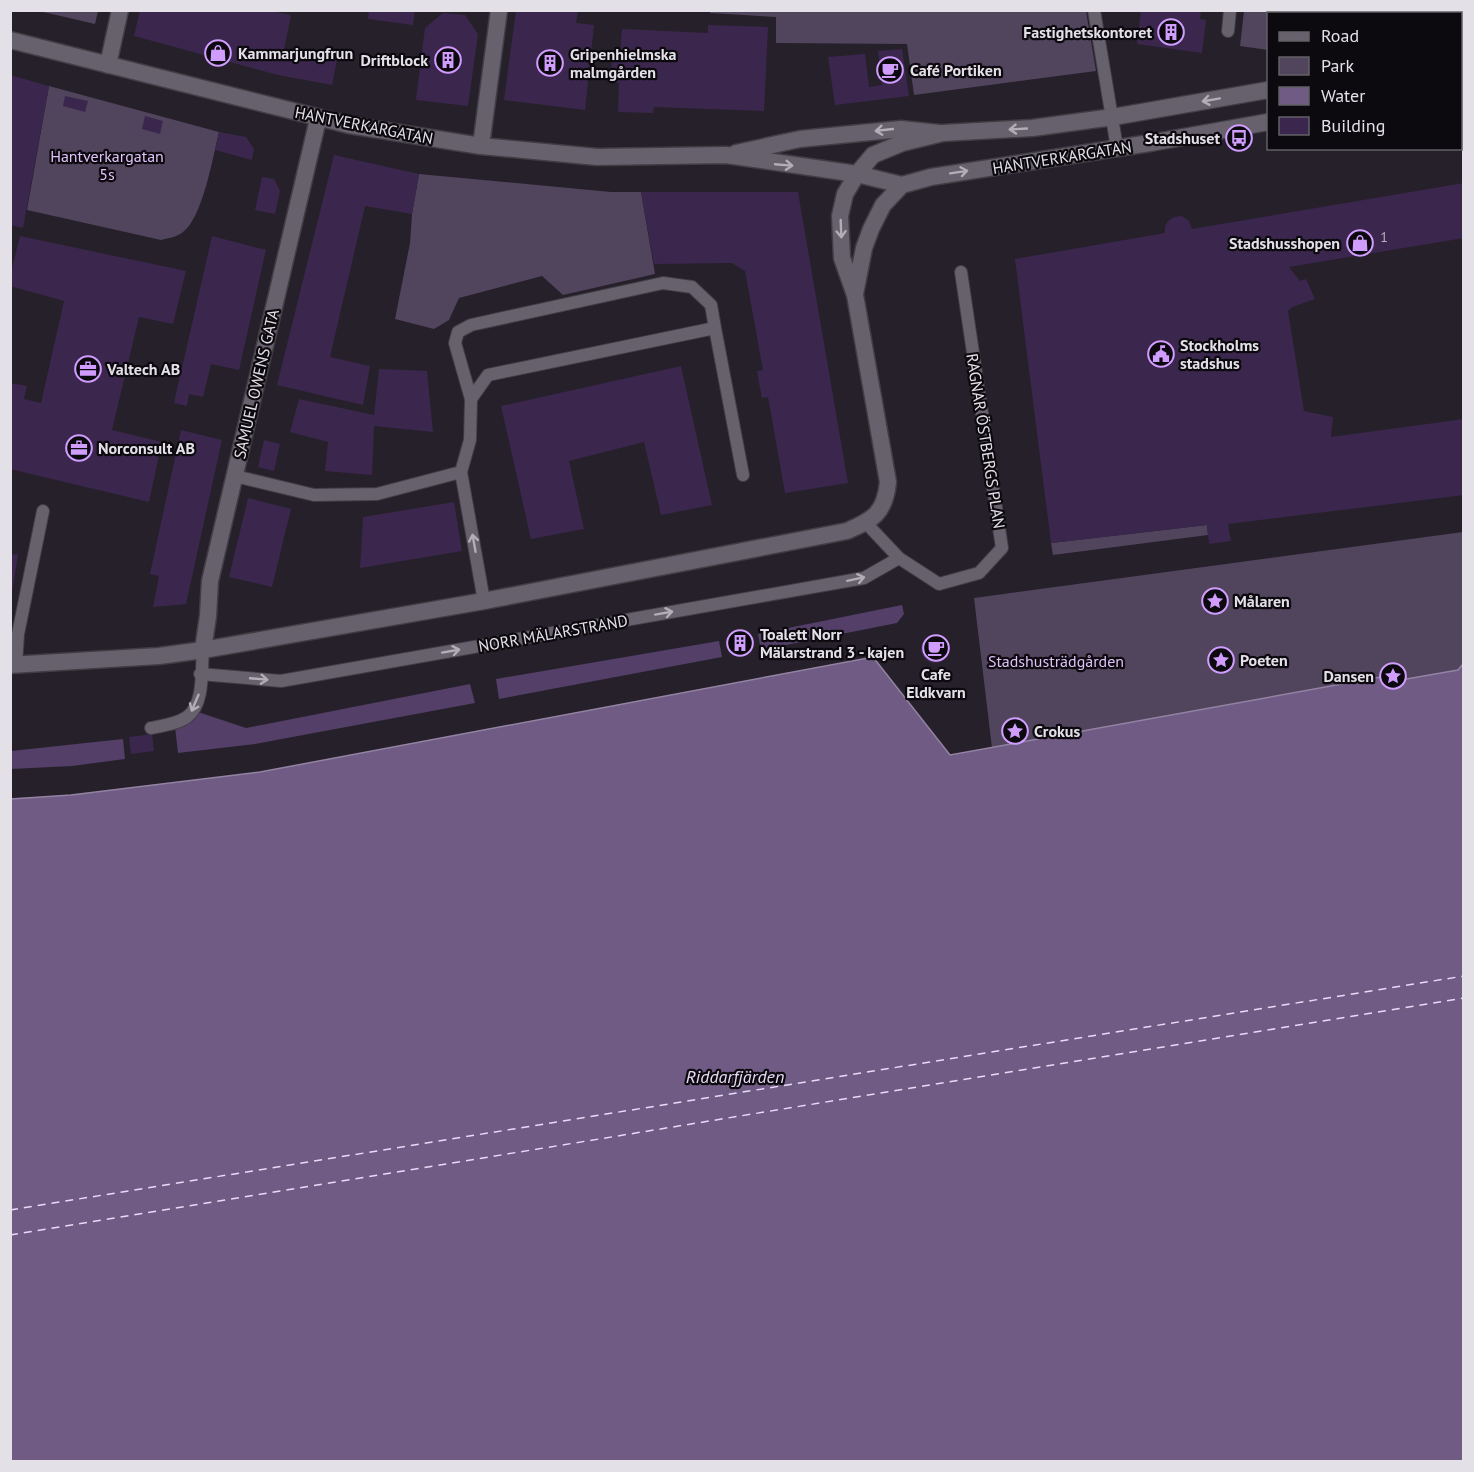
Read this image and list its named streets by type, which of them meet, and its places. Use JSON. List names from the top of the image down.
{
  "streets": {
    "street": ["HANTVERKARGATAN", "SAMUEL OWENS GATA"],
    "lane": ["RAGNAR ÖSTBERGS PLAN", "NORR MÄLARSTRAND"]
  },
  "crossings": [
    ["HANTVERKARGATAN", "SAMUEL OWENS GATA"],
    ["RAGNAR ÖSTBERGS PLAN", "NORR MÄLARSTRAND"]
  ],
  "one_way": ["NORR MÄLARSTRAND"],
  "water": ["Riddarfjärden"],
  "parks": ["Hantverkargatan 5s", "Stadshusträdgården"],
  "places": {
    "building": [
      "Fastighetskontoret",
      "Driftblock",
      "Gripenhielmska malmgården",
      "Toalett Norr Mälarstrand 3 - kajen"
    ],
    "shop": ["Kammarjungfrun", "Stadshusshopen"],
    "cafe": ["Café Portiken", "Cafe Eldkvarn"],
    "bus stop": ["Stadshuset"],
    "public building": ["Stockholms stadshus"],
    "office": ["Valtech AB", "Norconsult AB"],
    "place": [
      "Målaren",
      "Poeten",
      "Dansen",
      "Crokus"
    ]
  },
  "house_numbers": ["1"],
  "legend": [
    "Road",
    "Park",
    "Water",
    "Building"
  ]
}
